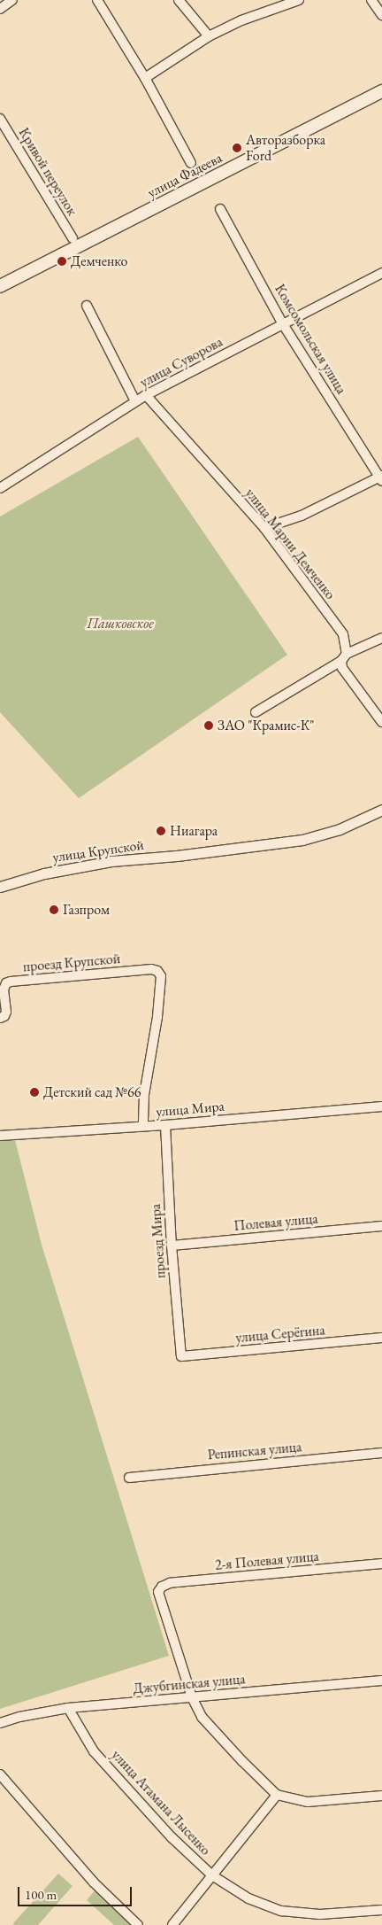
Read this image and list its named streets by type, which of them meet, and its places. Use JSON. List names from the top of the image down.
{
  "streets": {
    "main road": ["улица Фадеева"],
    "street": [
      "Кривой переулок",
      "Комсомольская улица",
      "улица Суворова",
      "улица Марии Демченко",
      "улица Крупской",
      "проезд Крупской",
      "улица Мира",
      "Полевая улица",
      "проезд Мира",
      "улица Серёгина",
      "Репинская улица",
      "2-я Полевая улица",
      "Джубгинская улица",
      "улица Атамана Лысенко"
    ]
  },
  "crossings": [
    ["Комсомольская улица", "улица Суворова"],
    ["улица Суворова", "улица Марии Демченко"],
    ["проезд Крупской", "улица Мира"],
    ["улица Мира", "проезд Мира"],
    ["Полевая улица", "проезд Мира"],
    ["проезд Мира", "улица Серёгина"],
    ["2-я Полевая улица", "Джубгинская улица"],
    ["Джубгинская улица", "улица Атамана Лысенко"]
  ],
  "parks": ["Пашковское"],
  "places": [
    "Авторазборка Ford",
    "Демченко",
    "ЗАО \"Крамис-К\"",
    "Ниагара",
    "Газпром",
    "Детский сад №66"
  ],
  "scale_bar": "100 m"
}
